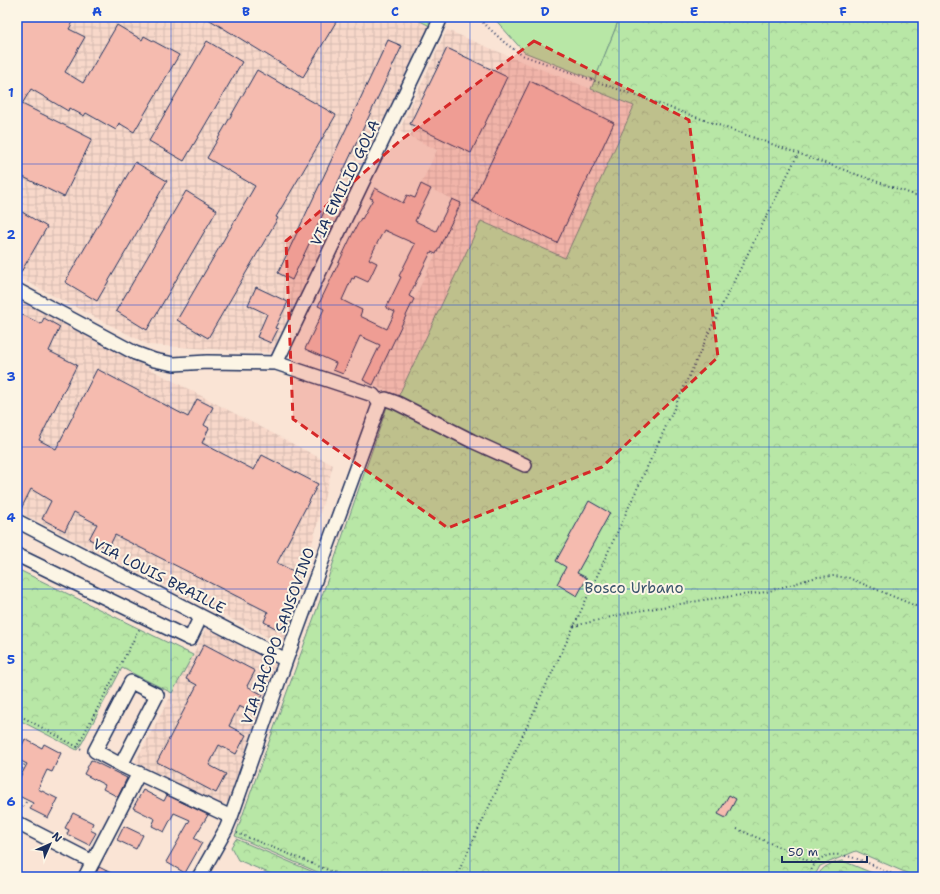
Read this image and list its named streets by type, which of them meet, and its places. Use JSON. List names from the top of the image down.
{
  "streets": {
    "street": ["VIA EMILIO GOLA", "VIA LOUIS BRAILLE", "VIA JACOPO SANSOVINO"]
  },
  "crossings": [
    ["VIA LOUIS BRAILLE", "VIA JACOPO SANSOVINO"]
  ],
  "parks": ["Bosco Urbano"],
  "scale_bar": "50 m",
  "north": "top right",
  "grid": {
    "columns": [
      "A",
      "B",
      "C",
      "D",
      "E",
      "F"
    ],
    "rows": [
      "1",
      "2",
      "3",
      "4",
      "5",
      "6"
    ]
  }
}
